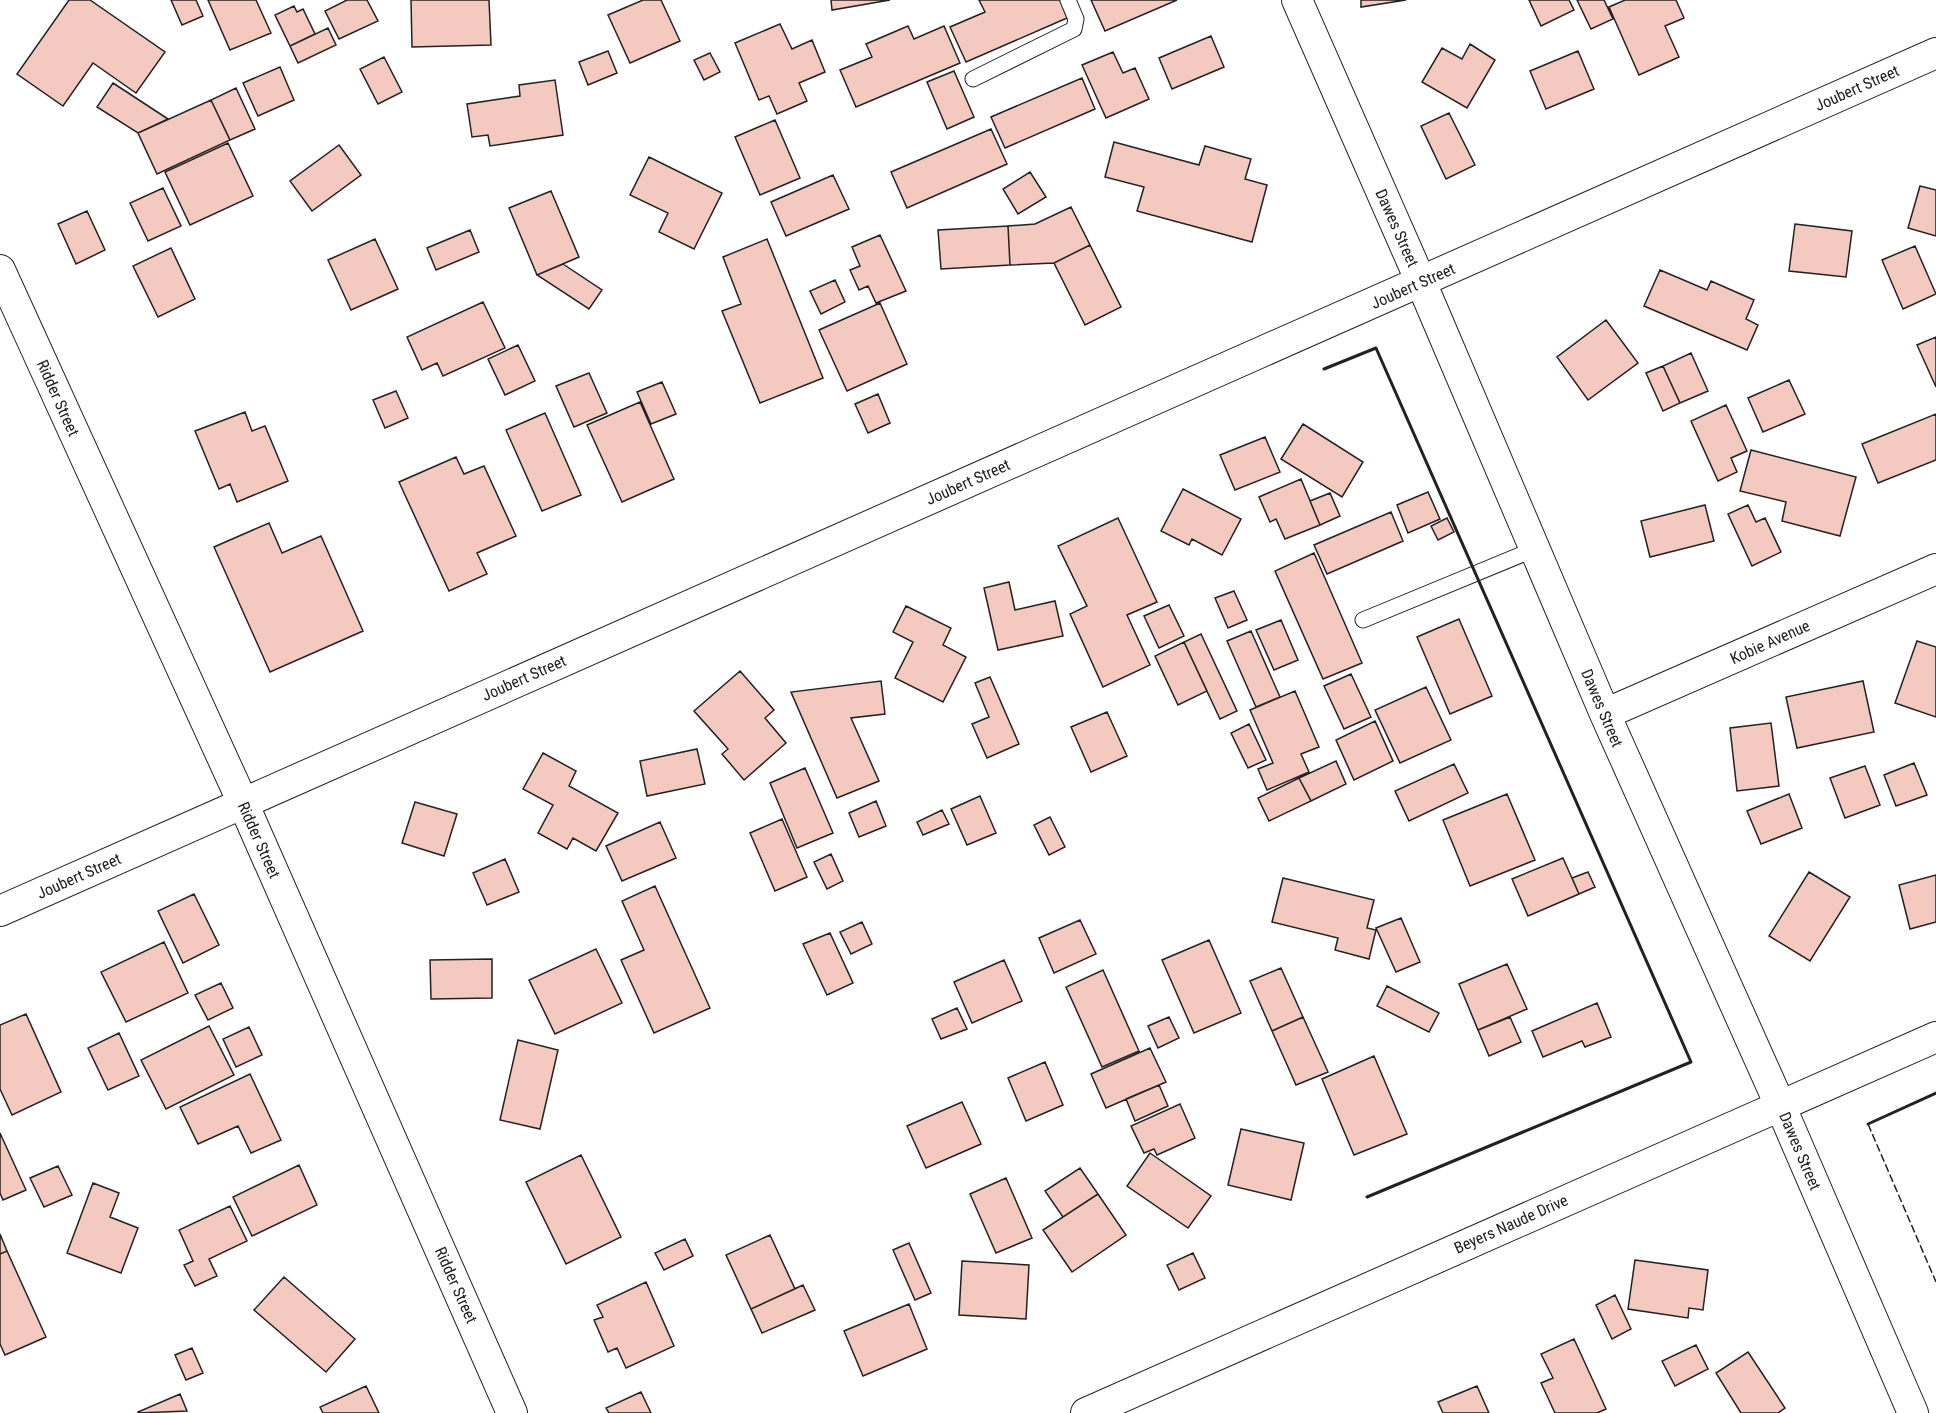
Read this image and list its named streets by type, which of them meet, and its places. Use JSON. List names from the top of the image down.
{
  "streets": {
    "street": [
      "Joubert Street",
      "Dawes Street",
      "Ridder Street",
      "Kobie Avenue",
      "Beyers Naude Drive"
    ]
  },
  "crossings": [
    ["Joubert Street", "Dawes Street"],
    ["Joubert Street", "Ridder Street"],
    ["Dawes Street", "Kobie Avenue"],
    ["Dawes Street", "Beyers Naude Drive"]
  ]
}
